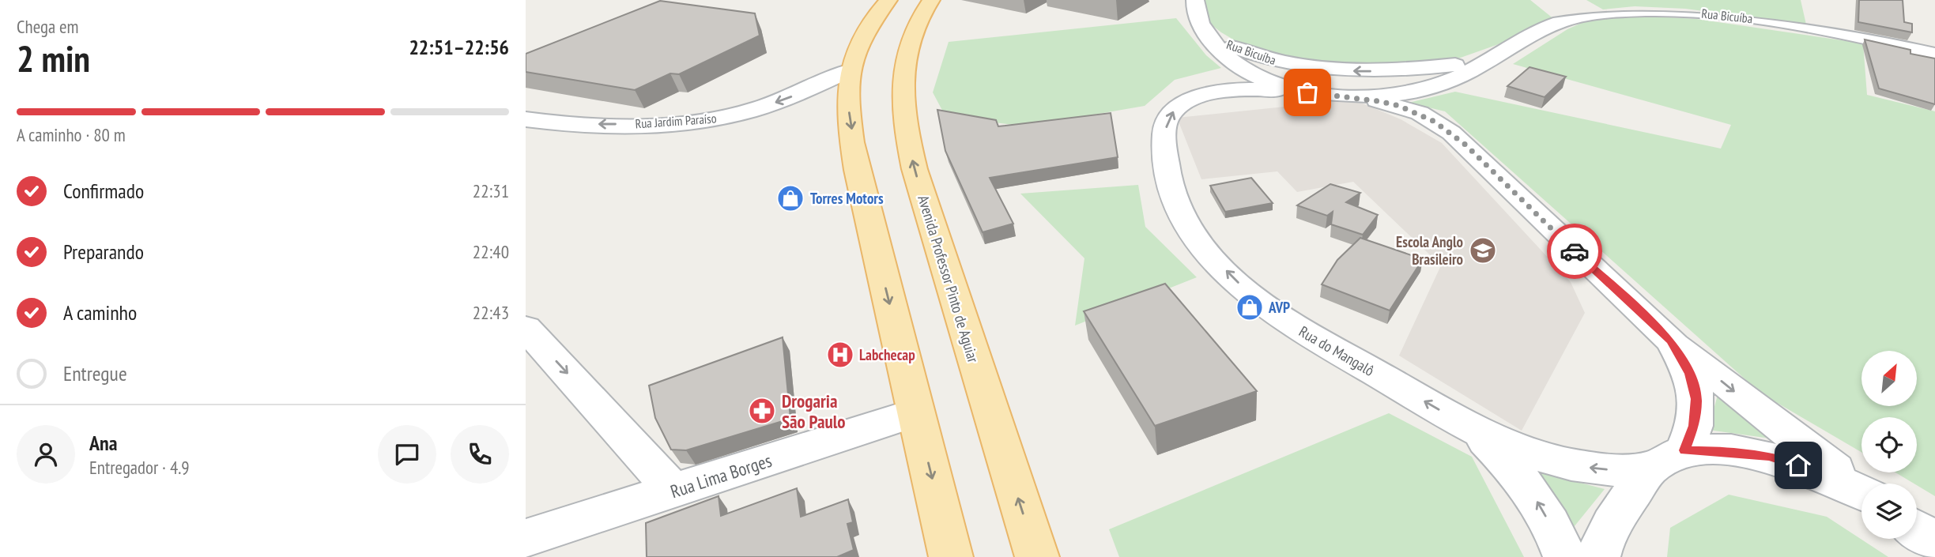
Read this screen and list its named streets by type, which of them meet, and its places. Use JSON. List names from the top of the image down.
{
  "streets": {
    "main road": ["Avenida Professor Pinto de Aguiar"],
    "street": [
      "Rua Bicuíba",
      "Rua Jardim Paraíso",
      "Rua do Mangalô",
      "Rua Lima Borges"
    ]
  },
  "crossings": [
    ["Rua Bicuíba", "Rua do Mangalô"]
  ],
  "one_way": ["Rua Jardim Paraíso"],
  "places": {
    "shop": ["Torres Motors", "AVP"],
    "school or university": ["Escola Anglo Brasileiro"],
    "hospital": ["Labchecap"],
    "pharmacy": ["Drogaria São Paulo"]
  },
  "north": "top right",
  "page": {
    "heading": ["2 min", "Chega em", "22:51–22:56"],
    "panel": ["Ana", "Entregador · 4.9"],
    "bar": "A caminho · 80 m",
    "list": [
      ["Confirmado", "22:31"],
      ["Preparando", "22:40"],
      ["A caminho", "22:43"],
      "Entregue"
    ]
  }
}
